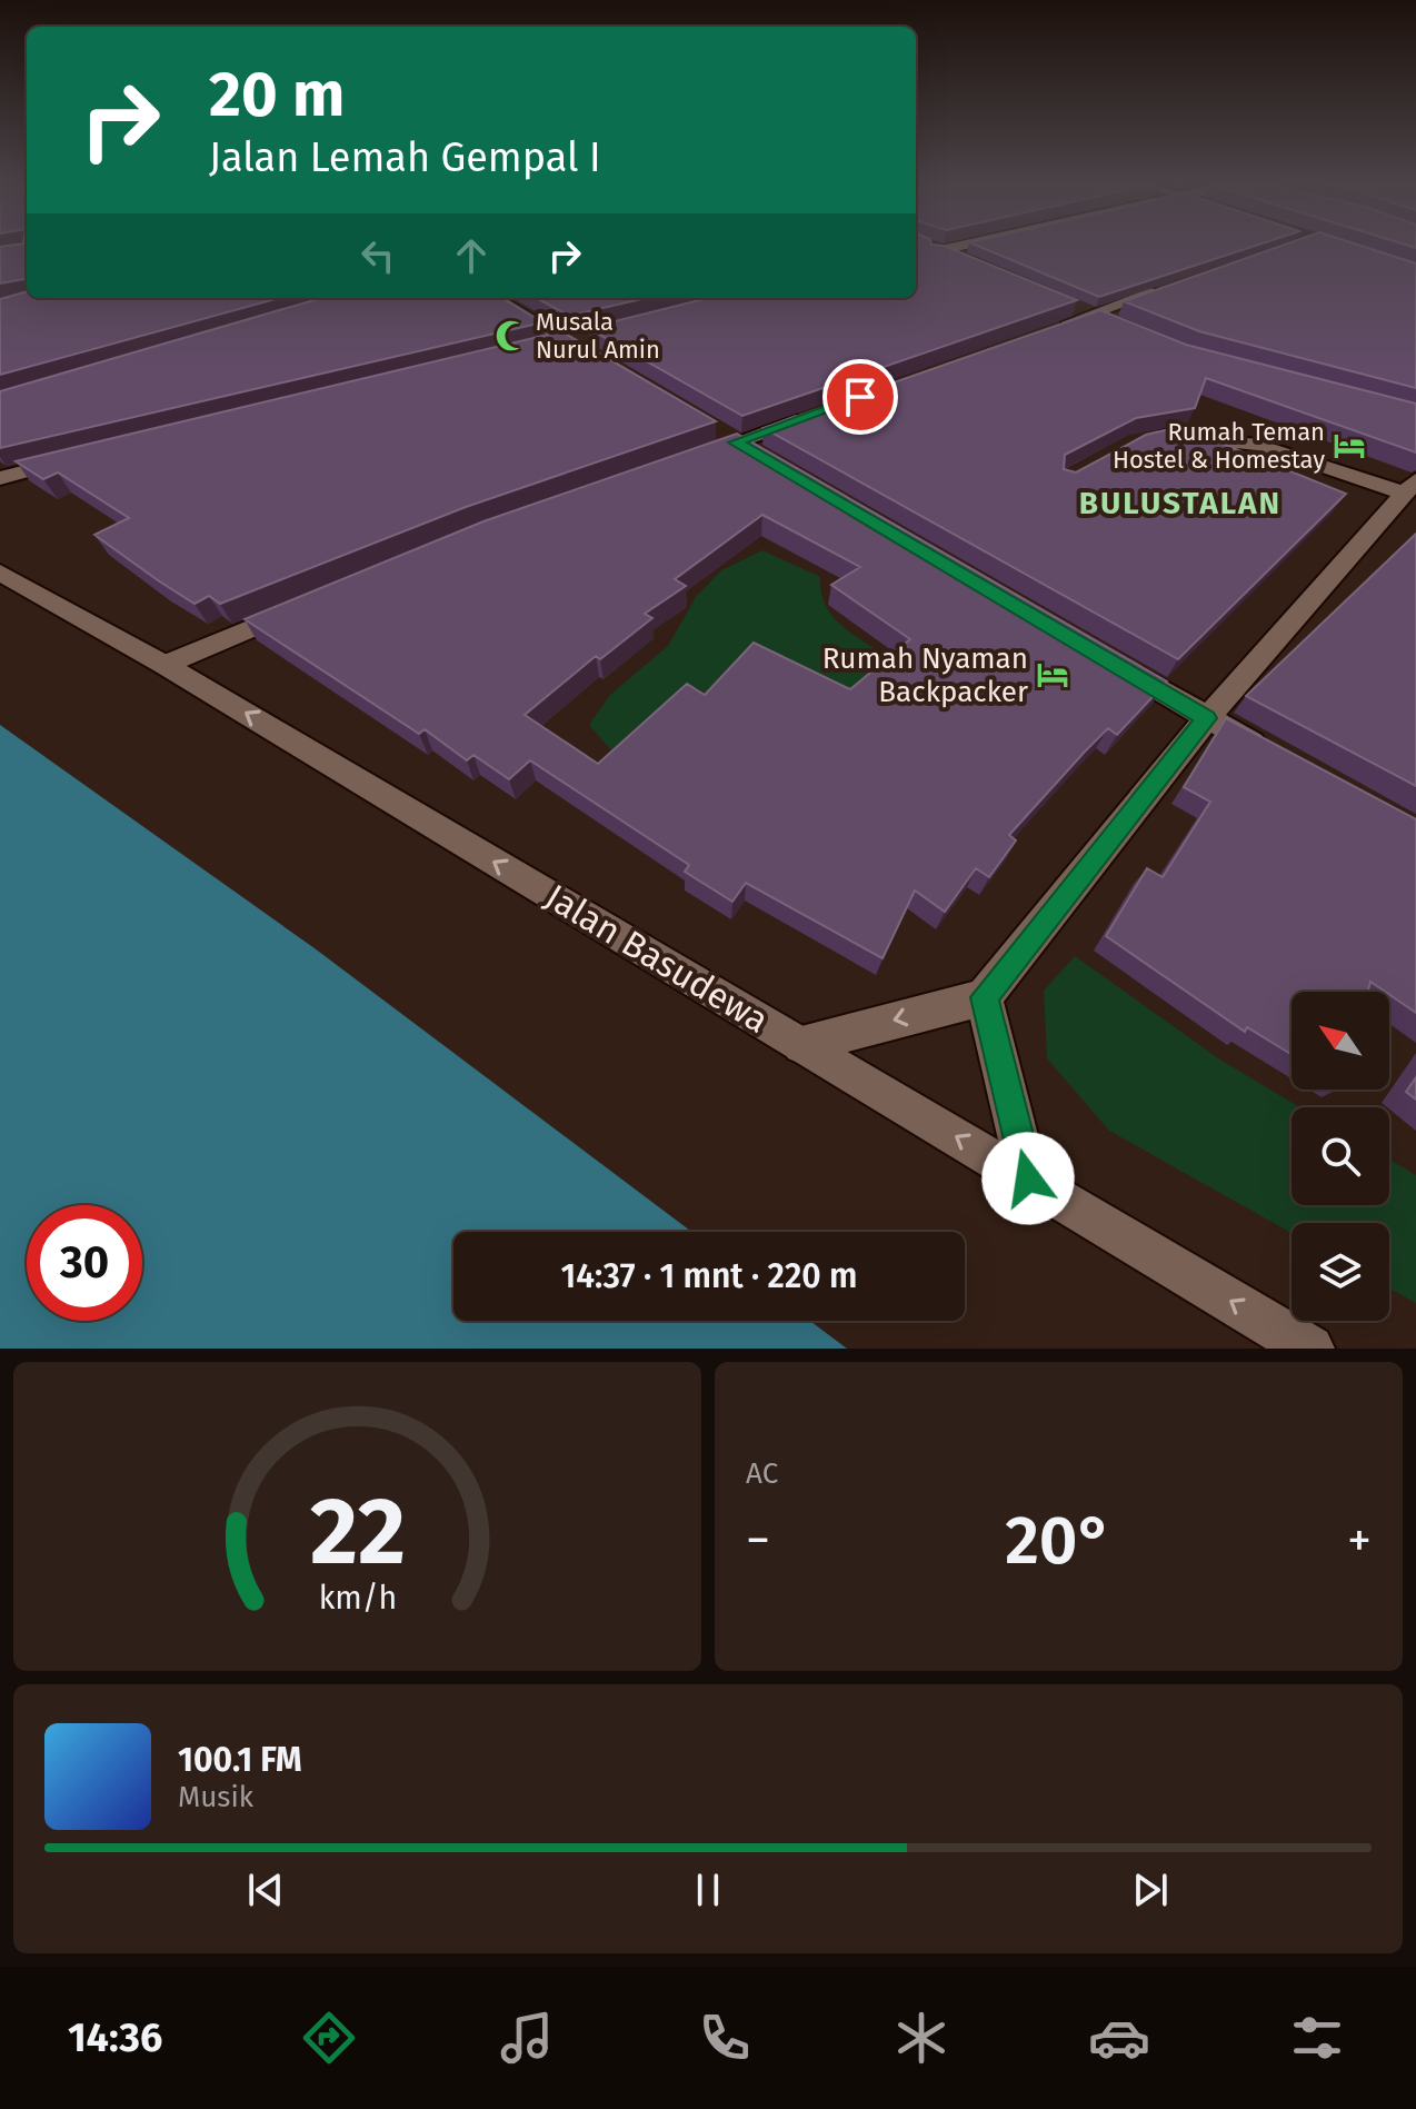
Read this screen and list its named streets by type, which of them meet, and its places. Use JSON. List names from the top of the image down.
{
  "streets": {
    "street": ["Jalan Basudewa"]
  },
  "one_way": ["Jalan Basudewa"],
  "districts": ["BULUSTALAN"],
  "places": {
    "mosque": ["Musala Nurul Amin"],
    "hotel": ["Rumah Teman Hostel & Homestay", "Rumah Nyaman Backpacker"]
  },
  "north": "top left",
  "page": {
    "turn": ["20 m", "Jalan Lemah Gempal I"],
    "limit": "30",
    "trip": "14:37 · 1 mnt · 220 m",
    "tile": "AC",
    "heat": ["−", "20°", "+"],
    "song": ["100.1 FM", "Musik"],
    "tabs": "14:36",
    "gauge": ["22", "km/h"]
  }
}
